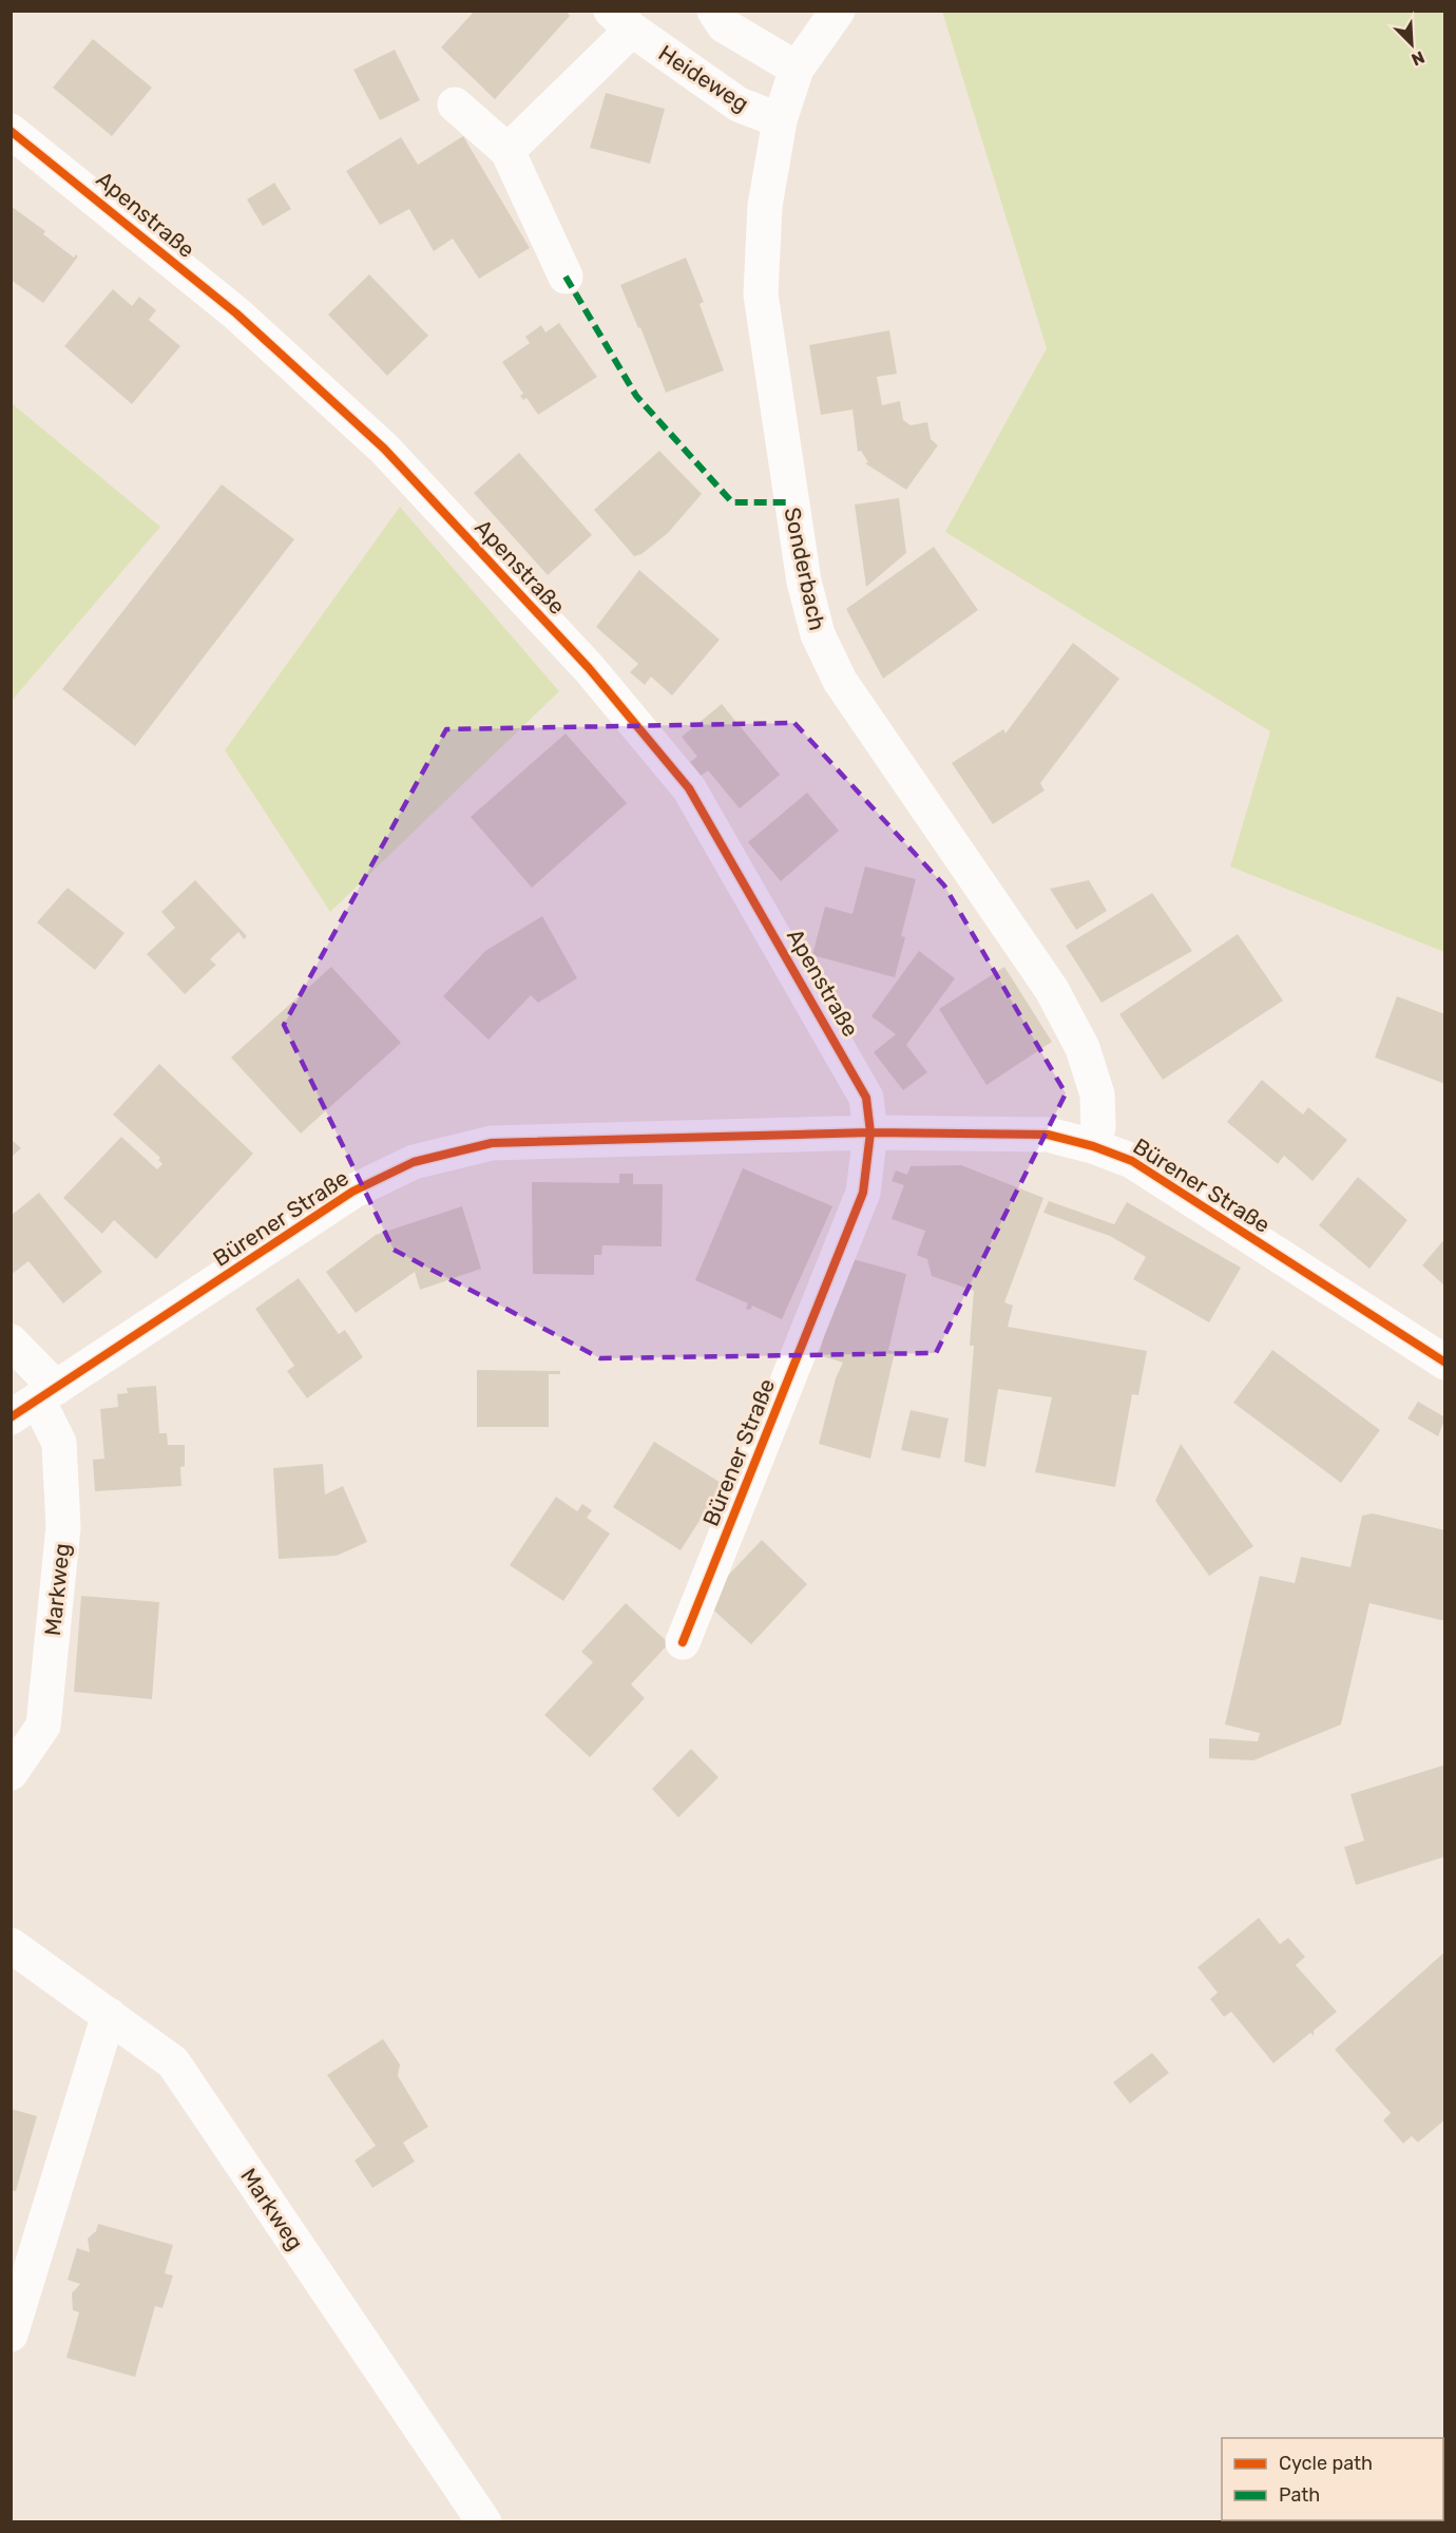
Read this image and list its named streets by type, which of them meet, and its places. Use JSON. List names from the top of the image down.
{
  "streets": {
    "street": [
      "Heideweg",
      "Apenstraße",
      "Sonderbach",
      "Bürener Straße",
      "Markweg"
    ]
  },
  "crossings": [
    ["Heideweg", "Sonderbach"],
    ["Apenstraße", "Bürener Straße"],
    ["Sonderbach", "Bürener Straße"],
    ["Bürener Straße", "Markweg"]
  ],
  "legend": ["Cycle path", "Path"],
  "north": "bottom right"
}
